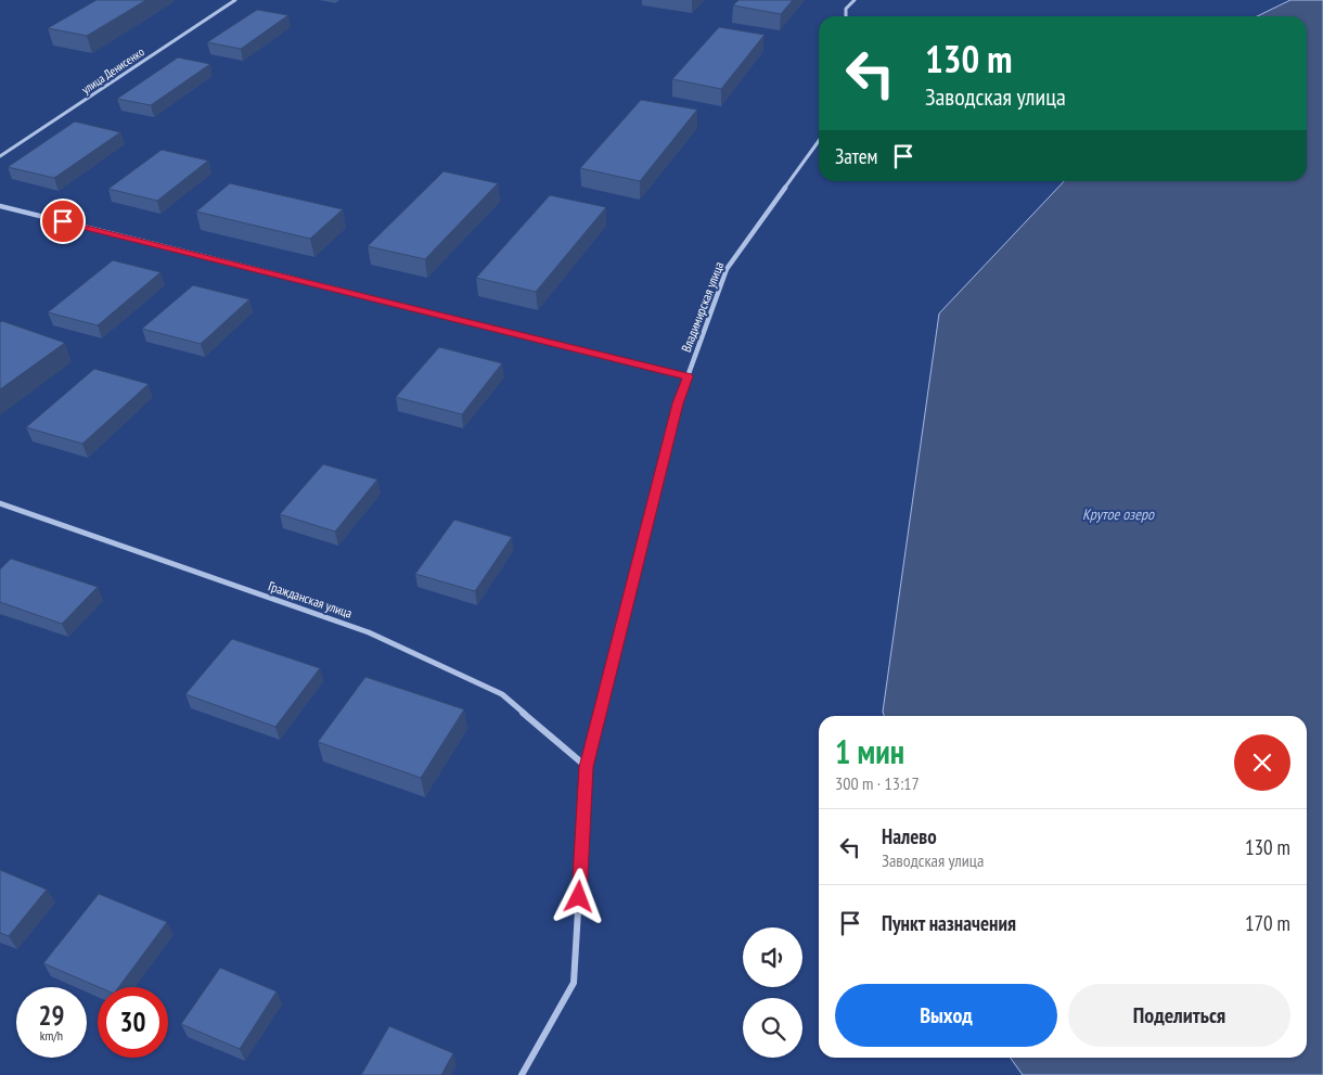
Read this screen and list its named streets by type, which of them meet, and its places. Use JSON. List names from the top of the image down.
{
  "streets": {
    "street": ["улица Денисенко", "Владимирская улица", "Гражданская улица"]
  },
  "crossings": [
    ["Владимирская улица", "Гражданская улица"]
  ],
  "water": ["Крутое озеро"],
  "page": {
    "turn": ["130 m", "Заводская улица"],
    "then": "Затем",
    "heading": ["1 мин", "300 m · 13:17"],
    "list": [
      {
        "name": "Налево",
        "note": "Заводская улица",
        "value": "130 m"
      },
      {
        "name": "Пункт назначения",
        "value": "170 m"
      }
    ],
    "buttons": ["Выход", "Поделиться"],
    "speed": "29 km/h",
    "limit": "30"
  }
}
